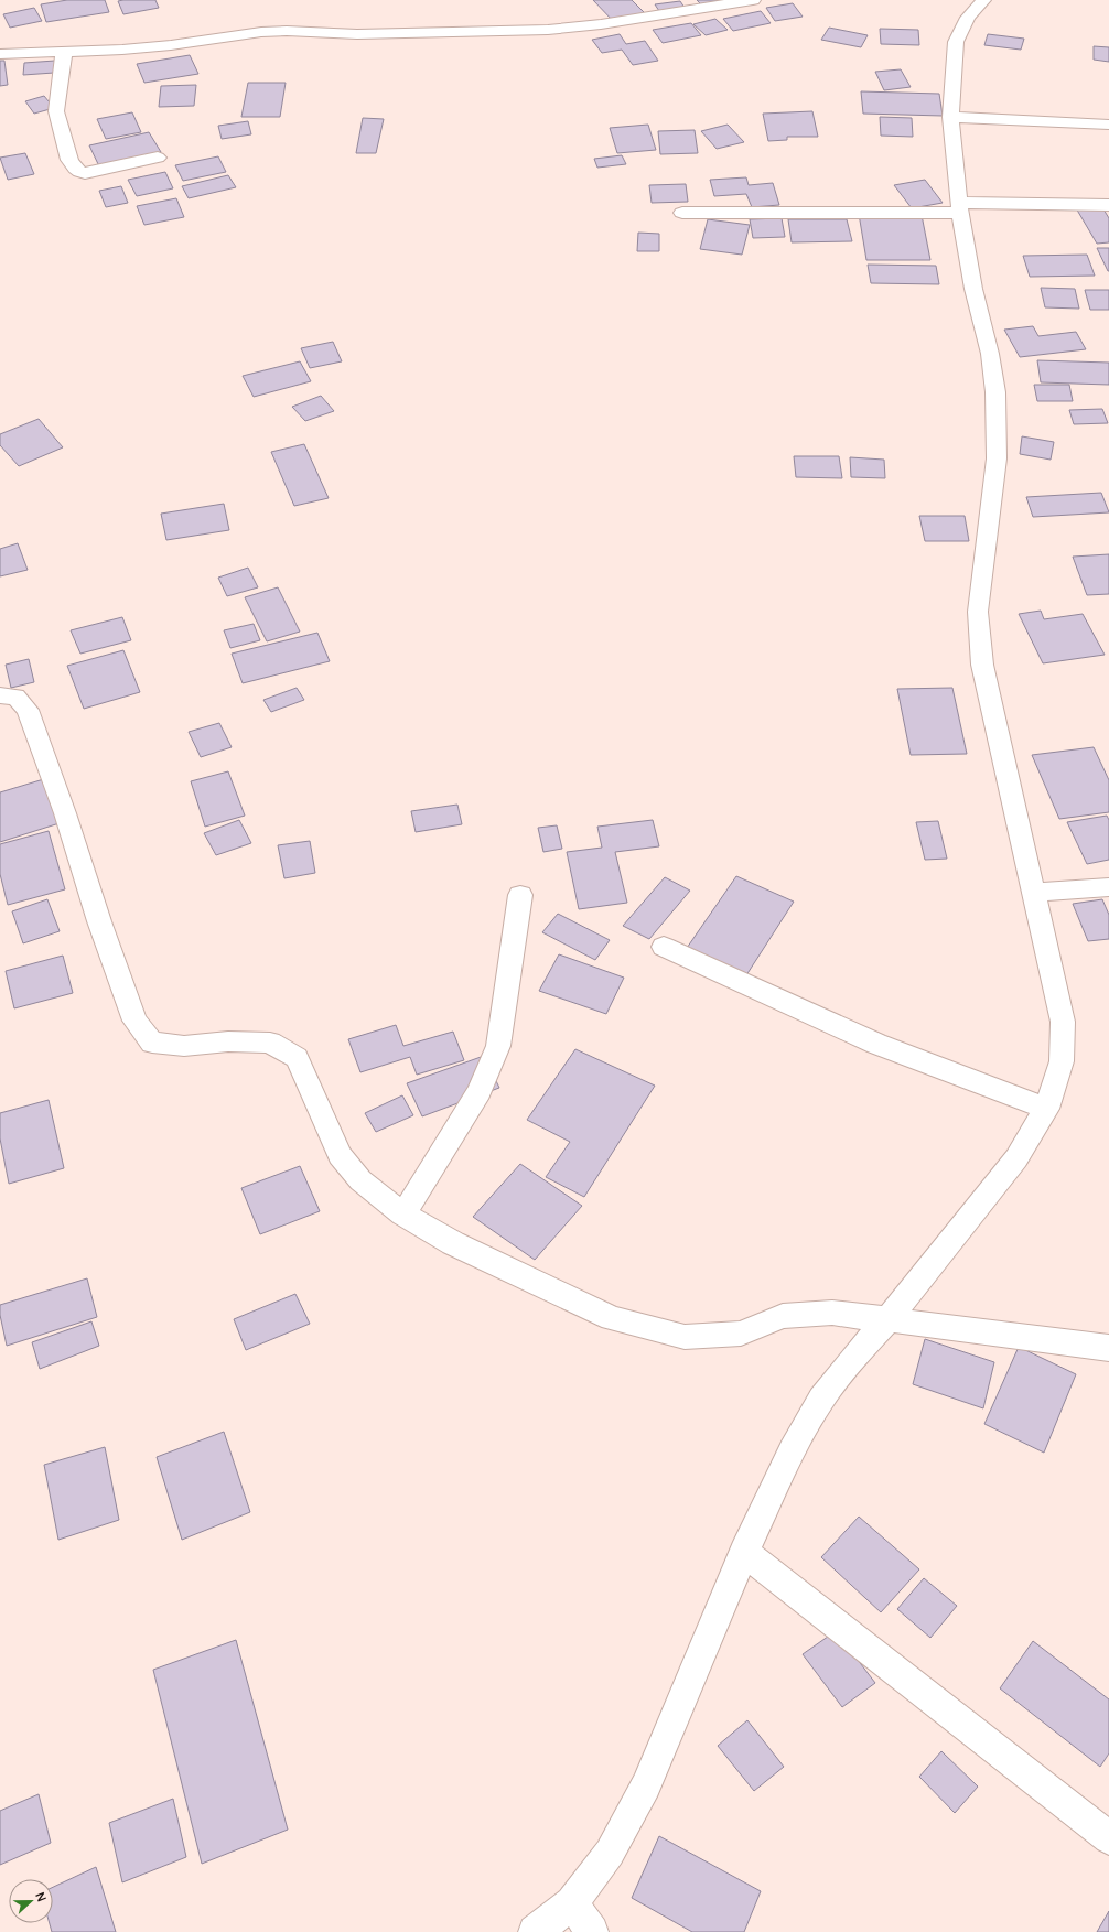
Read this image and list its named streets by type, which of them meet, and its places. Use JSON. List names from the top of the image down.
{
  "north": "right"
}
